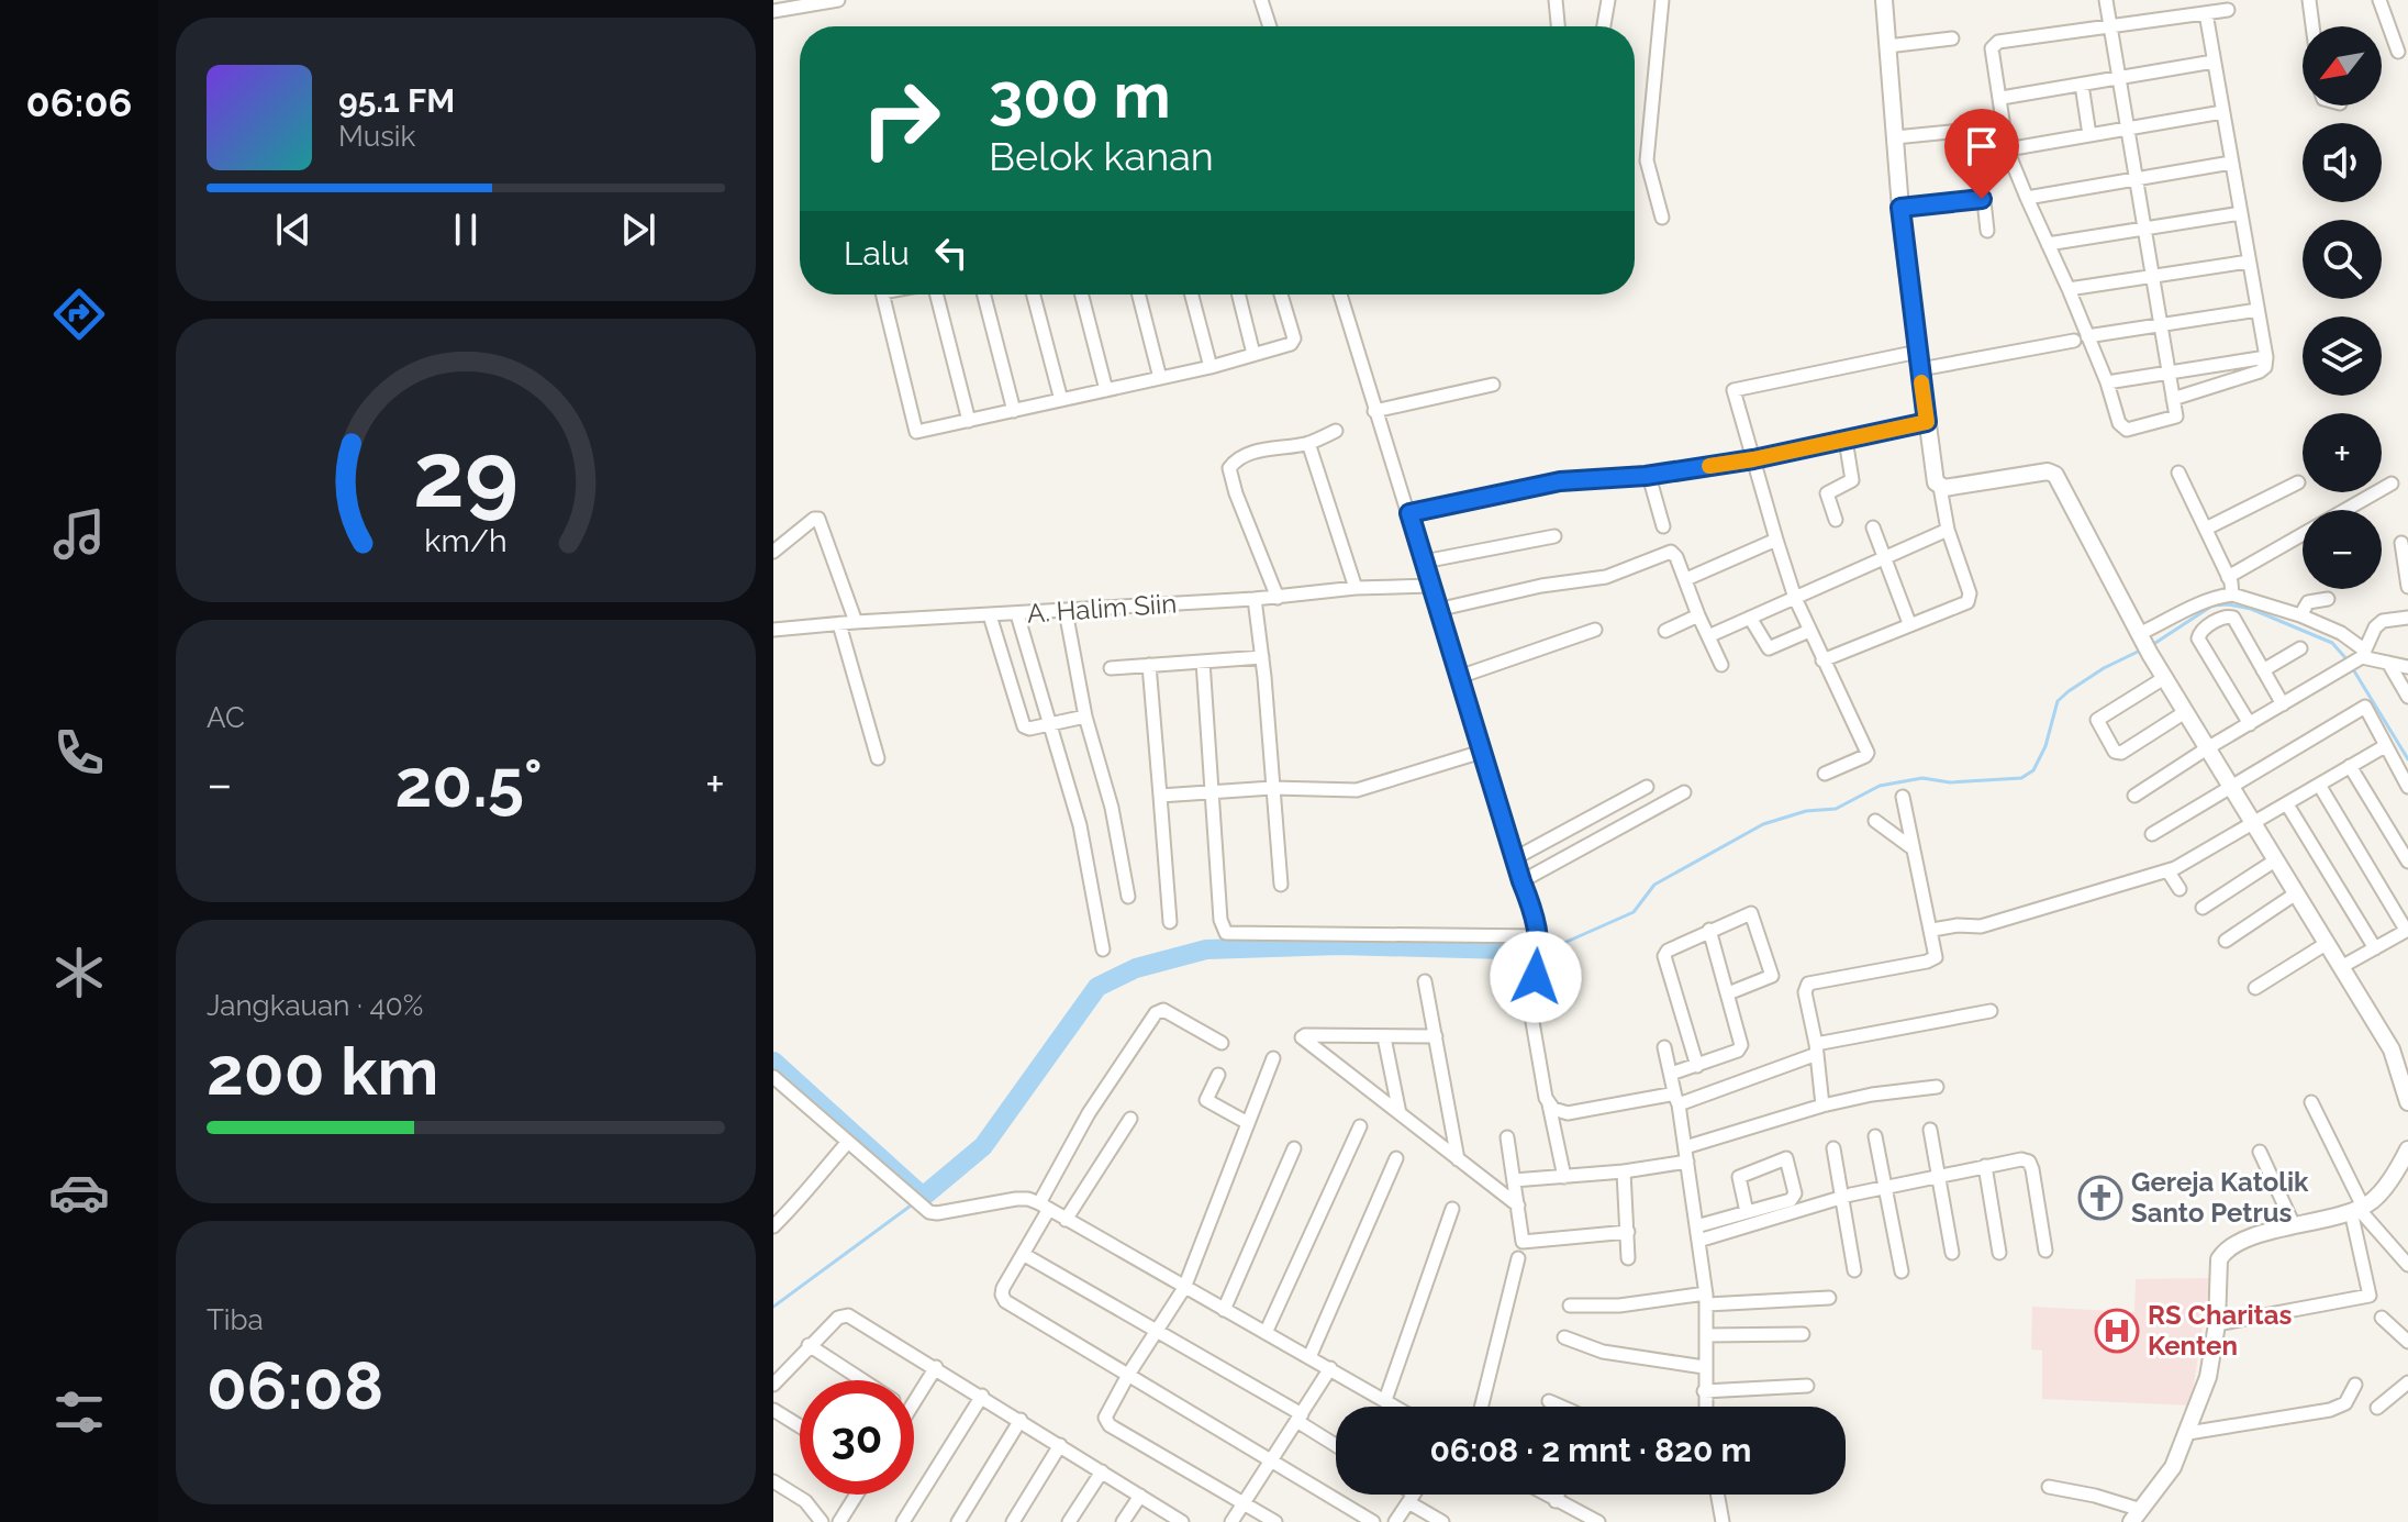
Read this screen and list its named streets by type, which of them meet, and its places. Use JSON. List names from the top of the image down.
{
  "streets": {
    "street": ["A. Halim Siin"]
  },
  "places": {
    "church": ["Gereja Katolik Santo Petrus"],
    "hospital": ["RS Charitas Kenten"]
  },
  "north": "bottom left",
  "page": {
    "tabs": "06:06",
    "map_buttons": ["+", "−"],
    "turn": ["300 m", "Belok kanan"],
    "song": ["95.1 FM", "Musik"],
    "then": "Lalu",
    "tile": [
      "AC",
      ["Jangkauan · 40%", "200 km"],
      ["Tiba", "06:08"]
    ],
    "heat": ["−", "20.5°", "+"],
    "limit": "30",
    "trip": "06:08 · 2 mnt · 820 m",
    "gauge": ["29", "km/h"]
  }
}
